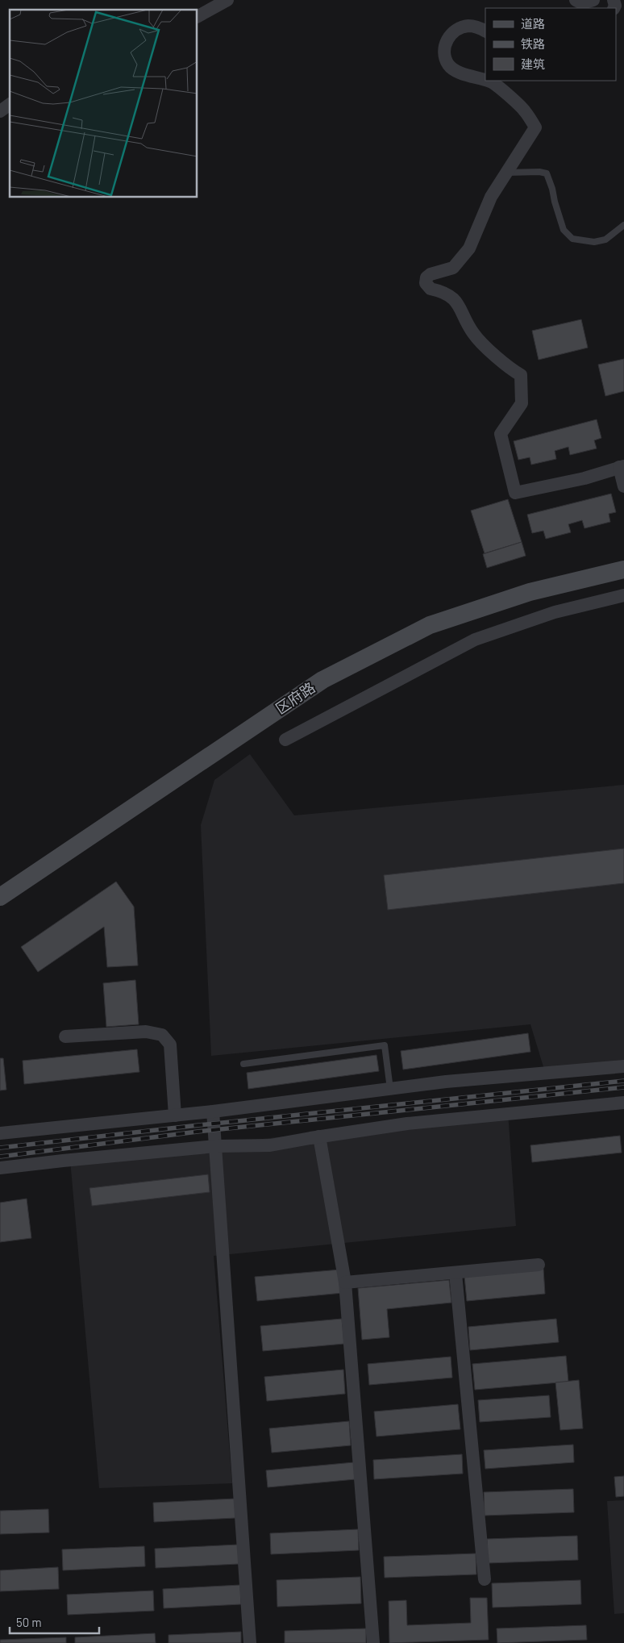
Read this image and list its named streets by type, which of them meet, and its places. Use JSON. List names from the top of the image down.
{
  "streets": {
    "main road": ["区府路"]
  },
  "legend": ["道路", "铁路", "建筑"],
  "scale_bar": "50 m"
}
